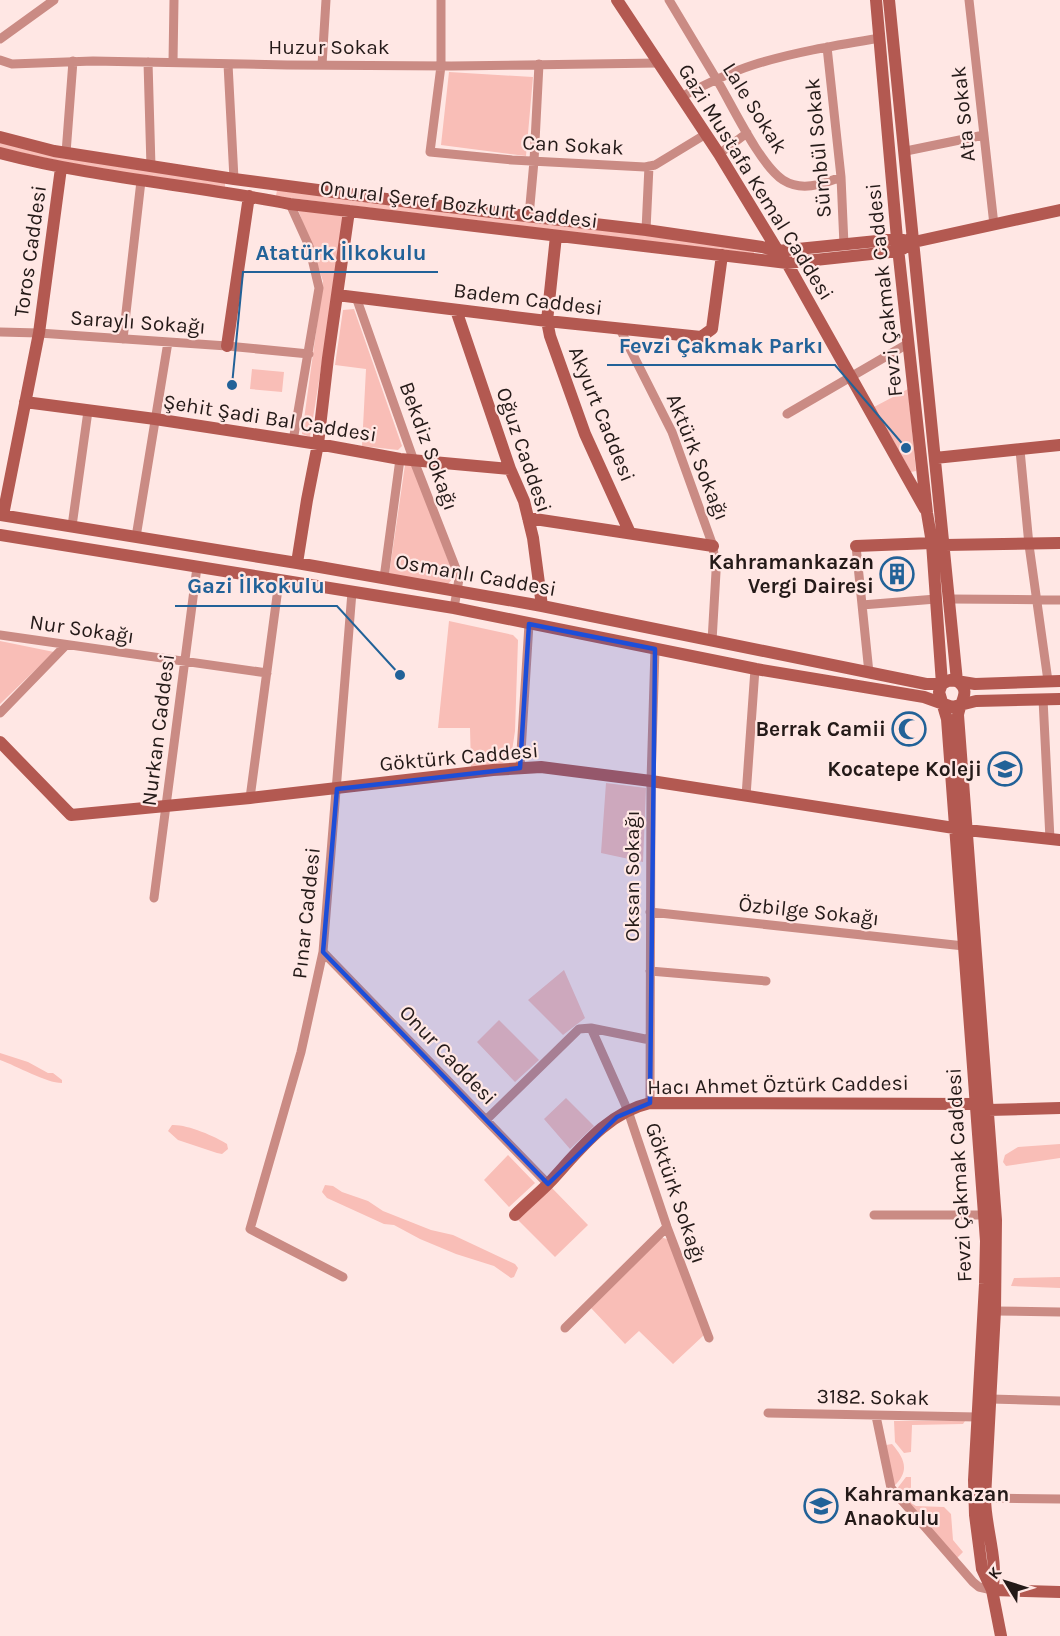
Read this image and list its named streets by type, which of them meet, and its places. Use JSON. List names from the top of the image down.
{
  "streets": {
    "main road": [
      "Gazi Mustafa Kemal Caddesi",
      "Onural Şeref Bozkurt Caddesi",
      "Toros Caddesi",
      "Fevzi Çakmak Caddesi",
      "Badem Caddesi",
      "Akyurt Caddesi",
      "Şehit Şadi Bal Caddesi",
      "Oğuz Caddesi",
      "Osmanlı Caddesi",
      "Göktürk Caddesi",
      "Hacı Ahmet Öztürk Caddesi"
    ],
    "street": [
      "Huzur Sokak",
      "Lale Sokak",
      "Ata Sokak",
      "Can Sokak",
      "Sümbül Sokak",
      "Saraylı Sokağı",
      "Bekdiz Sokağı",
      "Aktürk Sokağı",
      "Nur Sokağı",
      "Nurkan Caddesi",
      "Oksan Sokağı",
      "Özbilge Sokağı",
      "Pınar Caddesi",
      "Onur Caddesi",
      "Göktürk Sokağı",
      "3182. Sokak"
    ]
  },
  "crossings": [
    ["Huzur Sokak", "Can Sokak"],
    ["Huzur Sokak", "Gazi Mustafa Kemal Caddesi"],
    ["Lale Sokak", "Sümbül Sokak"],
    ["Ata Sokak", "Onural Şeref Bozkurt Caddesi"],
    ["Can Sokak", "Gazi Mustafa Kemal Caddesi"],
    ["Sümbül Sokak", "Onural Şeref Bozkurt Caddesi"],
    ["Gazi Mustafa Kemal Caddesi", "Onural Şeref Bozkurt Caddesi"],
    ["Gazi Mustafa Kemal Caddesi", "Fevzi Çakmak Caddesi"],
    ["Onural Şeref Bozkurt Caddesi", "Toros Caddesi"],
    ["Onural Şeref Bozkurt Caddesi", "Fevzi Çakmak Caddesi"],
    ["Onural Şeref Bozkurt Caddesi", "Badem Caddesi"],
    ["Onural Şeref Bozkurt Caddesi", "Akyurt Caddesi"],
    ["Toros Caddesi", "Saraylı Sokağı"],
    ["Toros Caddesi", "Şehit Şadi Bal Caddesi"],
    ["Toros Caddesi", "Osmanlı Caddesi"],
    ["Fevzi Çakmak Caddesi", "Osmanlı Caddesi"],
    ["Fevzi Çakmak Caddesi", "Göktürk Caddesi"],
    ["Fevzi Çakmak Caddesi", "Özbilge Sokağı"],
    ["Fevzi Çakmak Caddesi", "Hacı Ahmet Öztürk Caddesi"],
    ["Fevzi Çakmak Caddesi", "3182. Sokak"],
    ["Badem Caddesi", "Akyurt Caddesi"],
    ["Badem Caddesi", "Bekdiz Sokağı"],
    ["Badem Caddesi", "Oğuz Caddesi"],
    ["Badem Caddesi", "Aktürk Sokağı"],
    ["Şehit Şadi Bal Caddesi", "Bekdiz Sokağı"],
    ["Şehit Şadi Bal Caddesi", "Oğuz Caddesi"],
    ["Bekdiz Sokağı", "Osmanlı Caddesi"],
    ["Oğuz Caddesi", "Osmanlı Caddesi"],
    ["Aktürk Sokağı", "Osmanlı Caddesi"],
    ["Osmanlı Caddesi", "Nurkan Caddesi"],
    ["Osmanlı Caddesi", "Oksan Sokağı"],
    ["Osmanlı Caddesi", "Pınar Caddesi"],
    ["Nur Sokağı", "Nurkan Caddesi"],
    ["Nurkan Caddesi", "Göktürk Caddesi"],
    ["Göktürk Caddesi", "Oksan Sokağı"],
    ["Göktürk Caddesi", "Pınar Caddesi"],
    ["Oksan Sokağı", "Özbilge Sokağı"],
    ["Oksan Sokağı", "Hacı Ahmet Öztürk Caddesi"],
    ["Pınar Caddesi", "Onur Caddesi"],
    ["Onur Caddesi", "Hacı Ahmet Öztürk Caddesi"],
    ["Hacı Ahmet Öztürk Caddesi", "Göktürk Sokağı"]
  ],
  "places": {
    "other": ["Atatürk İlkokulu", "Fevzi Çakmak Parkı", "Gazi İlkokulu"],
    "building": ["Kahramankazan Vergi Dairesi"],
    "mosque": ["Berrak Camii"],
    "school or university": ["Kocatepe Koleji", "Kahramankazan Anaokulu"]
  },
  "north": "top left"
}
